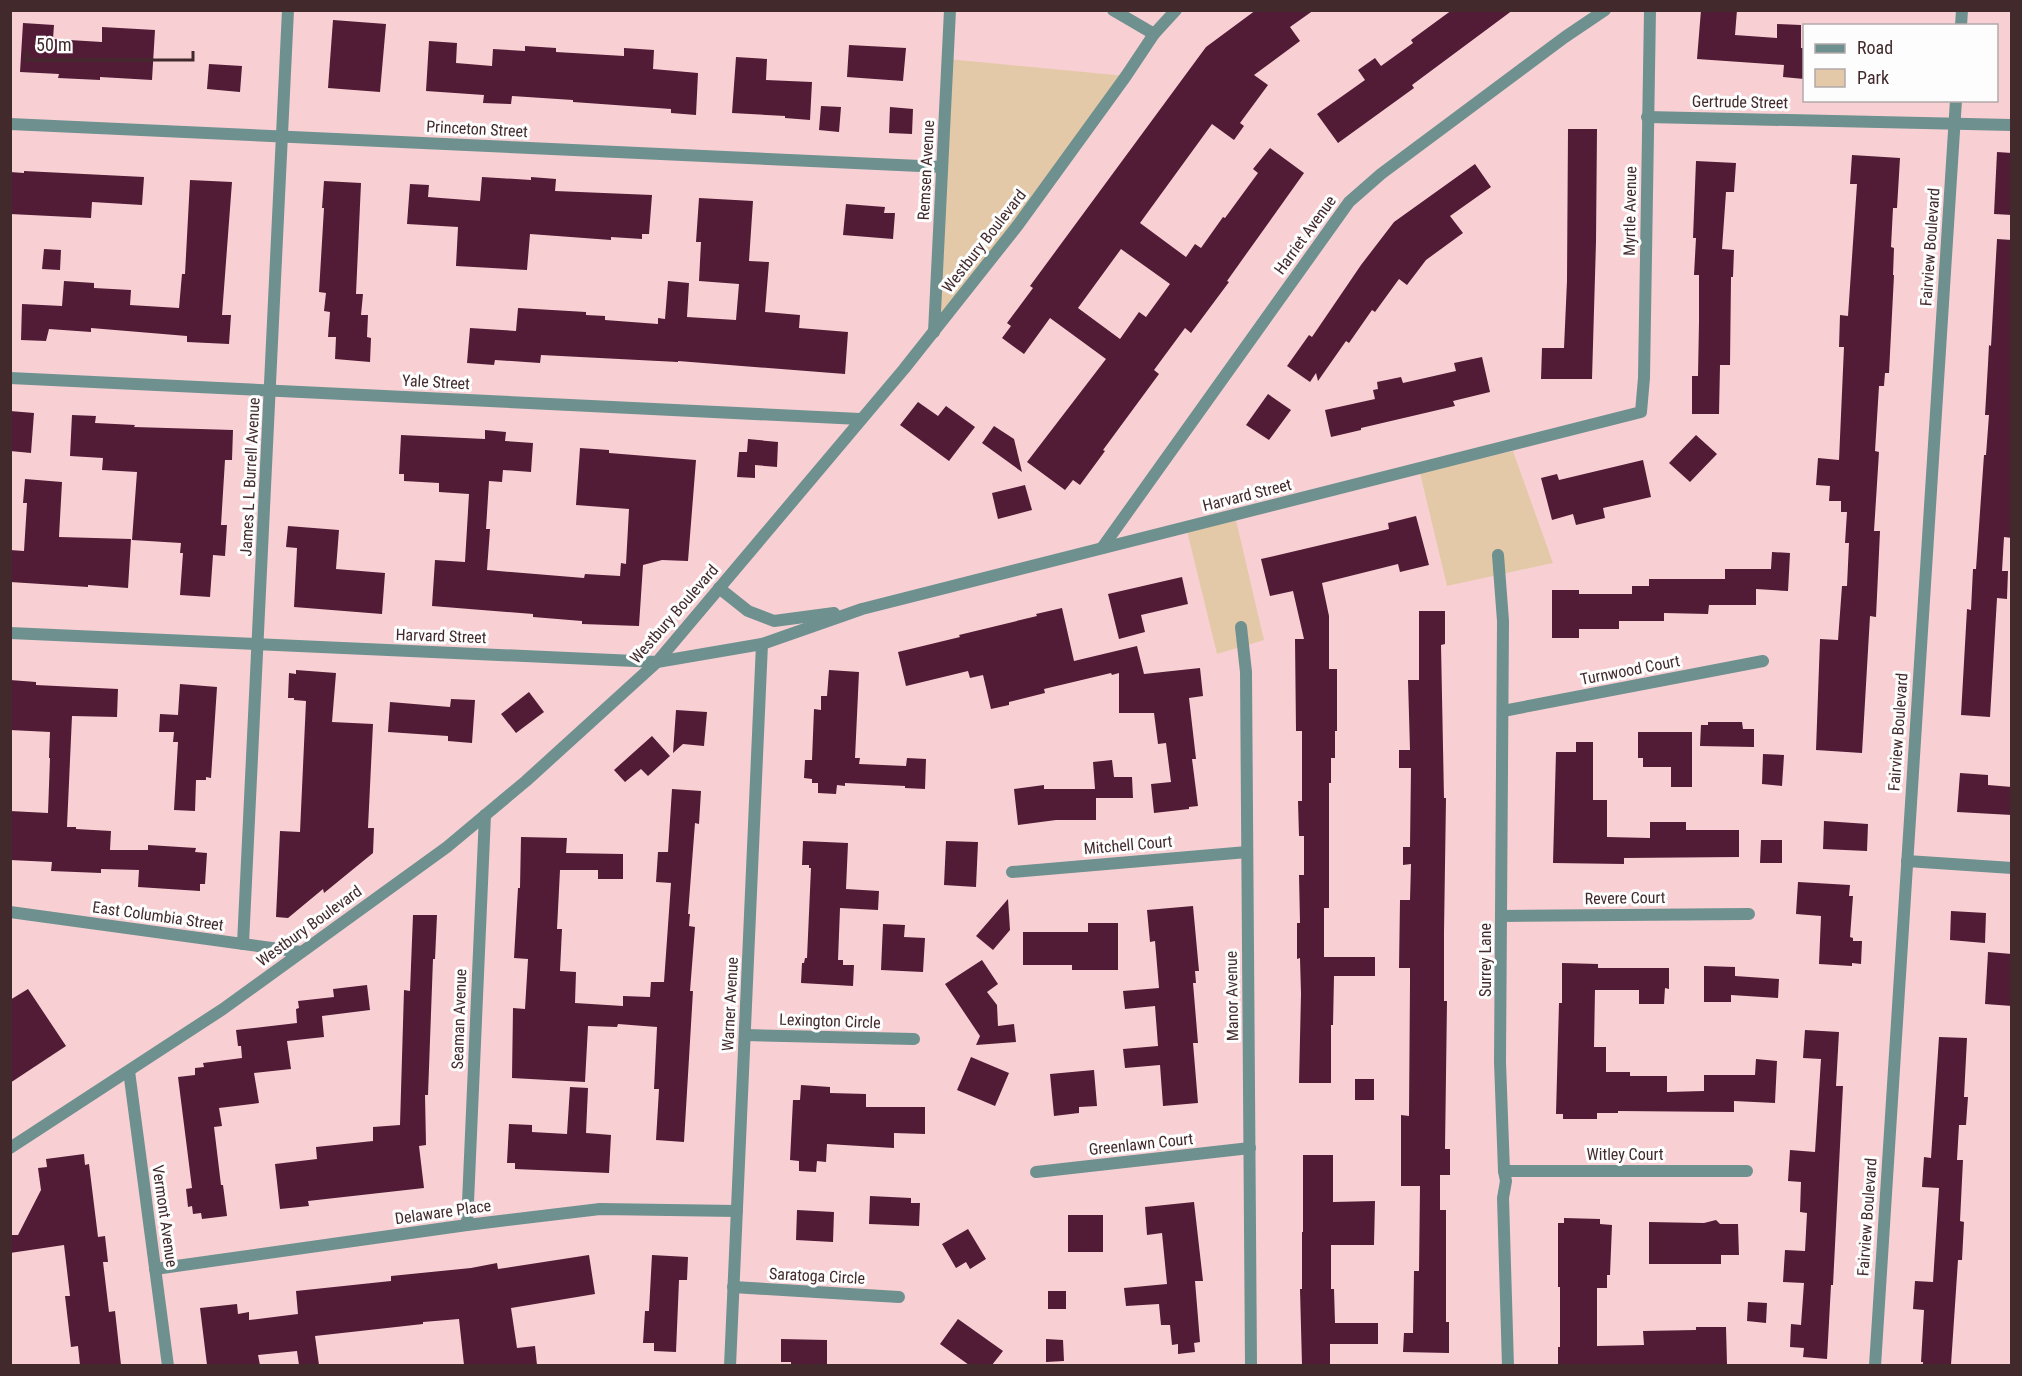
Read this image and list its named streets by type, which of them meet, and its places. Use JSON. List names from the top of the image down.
{
  "streets": {
    "street": [
      "Gertrude Street",
      "Princeton Street",
      "Remsen Avenue",
      "Myrtle Avenue",
      "Harriet Avenue",
      "Westbury Boulevard",
      "Fairview Boulevard",
      "Yale Street",
      "James L L Burrell Avenue",
      "Harvard Street",
      "Turnwood Court",
      "Mitchell Court",
      "Revere Court",
      "East Columbia Street",
      "Surrey Lane",
      "Manor Avenue",
      "Warner Avenue",
      "Seaman Avenue",
      "Lexington Circle",
      "Greenlawn Court",
      "Witley Court",
      "Delaware Place",
      "Vermont Avenue",
      "Saratoga Circle"
    ]
  },
  "crossings": [
    ["Gertrude Street", "Myrtle Avenue"],
    ["Gertrude Street", "Fairview Boulevard"],
    ["Princeton Street", "Remsen Avenue"],
    ["Princeton Street", "James L L Burrell Avenue"],
    ["Remsen Avenue", "Westbury Boulevard"],
    ["Myrtle Avenue", "Harvard Street"],
    ["Harriet Avenue", "Harvard Street"],
    ["Westbury Boulevard", "Yale Street"],
    ["Westbury Boulevard", "Harvard Street"],
    ["Westbury Boulevard", "East Columbia Street"],
    ["Westbury Boulevard", "Seaman Avenue"],
    ["Westbury Boulevard", "Vermont Avenue"],
    ["Yale Street", "James L L Burrell Avenue"],
    ["James L L Burrell Avenue", "Harvard Street"],
    ["James L L Burrell Avenue", "East Columbia Street"],
    ["Harvard Street", "Warner Avenue"],
    ["Turnwood Court", "Surrey Lane"],
    ["Mitchell Court", "Manor Avenue"],
    ["Revere Court", "Surrey Lane"],
    ["Surrey Lane", "Witley Court"],
    ["Manor Avenue", "Greenlawn Court"],
    ["Warner Avenue", "Lexington Circle"],
    ["Warner Avenue", "Delaware Place"],
    ["Warner Avenue", "Saratoga Circle"],
    ["Seaman Avenue", "Delaware Place"],
    ["Delaware Place", "Vermont Avenue"]
  ],
  "legend": ["Road", "Park"],
  "scale_bar": "50 m"
}
